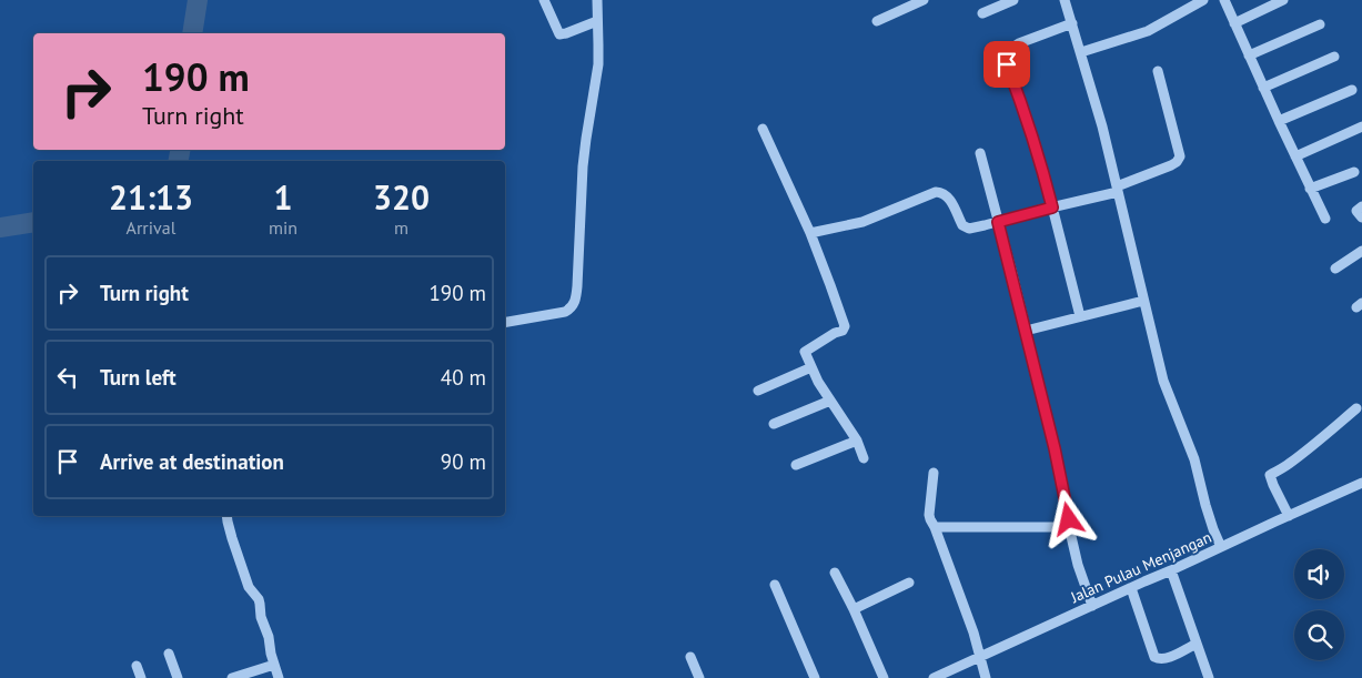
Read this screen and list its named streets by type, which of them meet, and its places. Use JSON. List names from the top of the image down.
{
  "streets": {
    "street": ["Jalan Pulau Menjangan"]
  },
  "page": {
    "turn": ["190 m", "Turn right"],
    "eta": [
      "21:13",
      "Arrival",
      "1",
      "min",
      "320",
      "m"
    ],
    "list": [
      {
        "name": "Turn right",
        "value": "190 m"
      },
      {
        "name": "Turn left",
        "value": "40 m"
      },
      {
        "name": "Arrive at destination",
        "value": "90 m"
      }
    ]
  }
}
